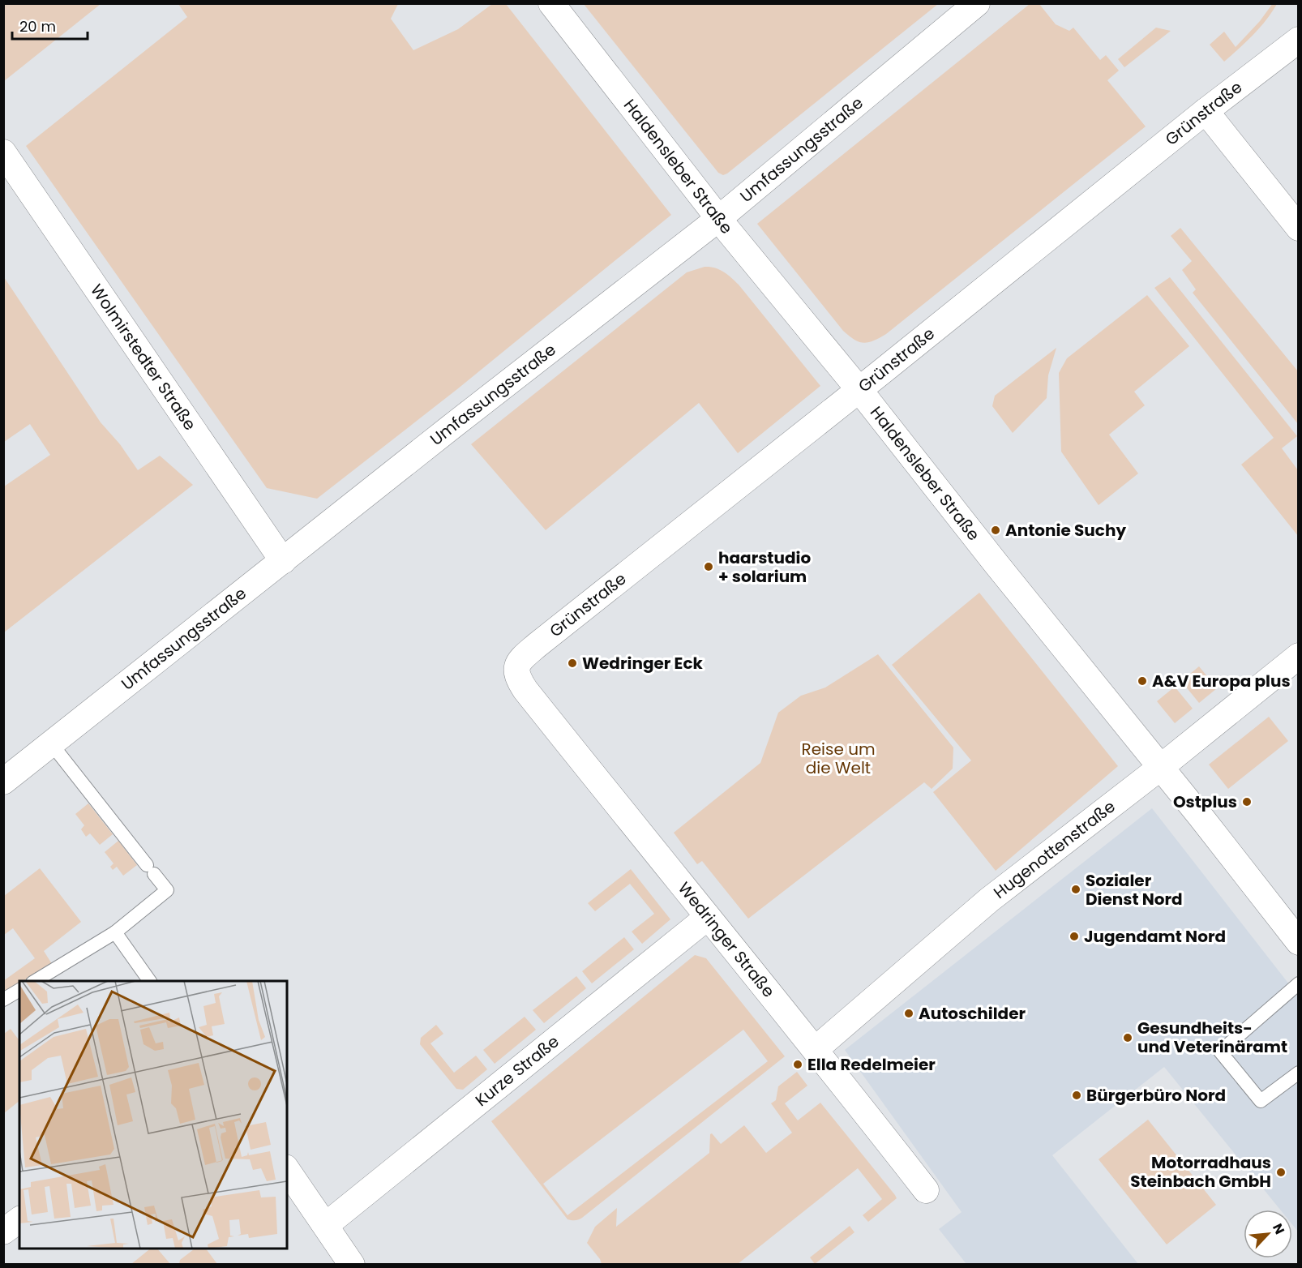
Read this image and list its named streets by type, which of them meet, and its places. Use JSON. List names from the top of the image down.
{
  "streets": {
    "street": [
      "Grünstraße",
      "Umfassungsstraße",
      "Haldensleber Straße",
      "Wolmirstedter Straße",
      "Hugenottenstraße",
      "Wedringer Straße",
      "Kurze Straße"
    ]
  },
  "crossings": [
    ["Grünstraße", "Haldensleber Straße"],
    ["Grünstraße", "Wedringer Straße"],
    ["Umfassungsstraße", "Haldensleber Straße"],
    ["Umfassungsstraße", "Wolmirstedter Straße"],
    ["Haldensleber Straße", "Hugenottenstraße"],
    ["Hugenottenstraße", "Wedringer Straße"],
    ["Wedringer Straße", "Kurze Straße"]
  ],
  "parks": ["Reise um die Welt"],
  "places": [
    "Antonie Suchy",
    "haarstudio + solarium",
    "Wedringer Eck",
    "A&V Europa plus",
    "Ostplus",
    "Sozialer Dienst Nord",
    "Jugendamt Nord",
    "Autoschilder",
    "Gesundheits- und Veterinäramt",
    "Ella Redelmeier",
    "Bürgerbüro Nord",
    "Motorradhaus Steinbach GmbH"
  ],
  "scale_bar": "20 m",
  "north": "top right"
}
